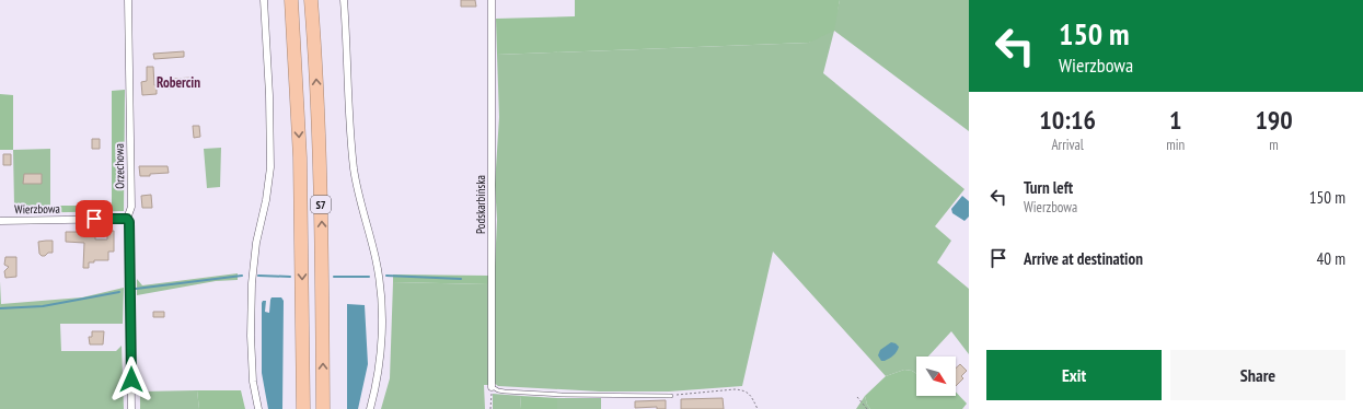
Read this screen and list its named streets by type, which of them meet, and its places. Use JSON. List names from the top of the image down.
{
  "streets": {
    "highway": ["S7"],
    "street": ["Orzechowa", "Podskarbińska", "Wierzbowa"]
  },
  "crossings": [
    ["Orzechowa", "Wierzbowa"]
  ],
  "districts": ["Robercin"],
  "north": "bottom right",
  "page": {
    "turn": ["150 m", "Wierzbowa"],
    "eta": [
      "10:16",
      "Arrival",
      "1",
      "min",
      "190",
      "m"
    ],
    "list": [
      {
        "name": "Turn left",
        "note": "Wierzbowa",
        "value": "150 m"
      },
      {
        "name": "Arrive at destination",
        "value": "40 m"
      }
    ],
    "buttons": ["Exit", "Share"]
  }
}
